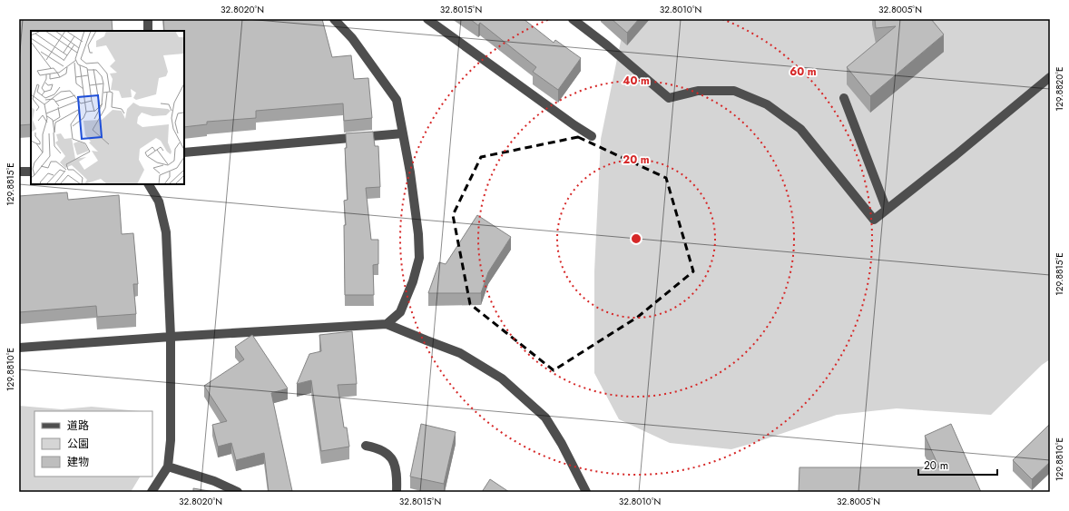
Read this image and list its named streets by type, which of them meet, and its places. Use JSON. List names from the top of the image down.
{
  "legend": ["道路", "公園", "建物"],
  "scale_bar": "20 m",
  "coordinates": [
    "32.8020°N",
    "32.8015°N",
    "32.8010°N",
    "32.8005°N",
    "129.8820°E",
    "129.8815°E",
    "129.8810°E"
  ],
  "rings": ["60 m", "40 m", "20 m"]
}
